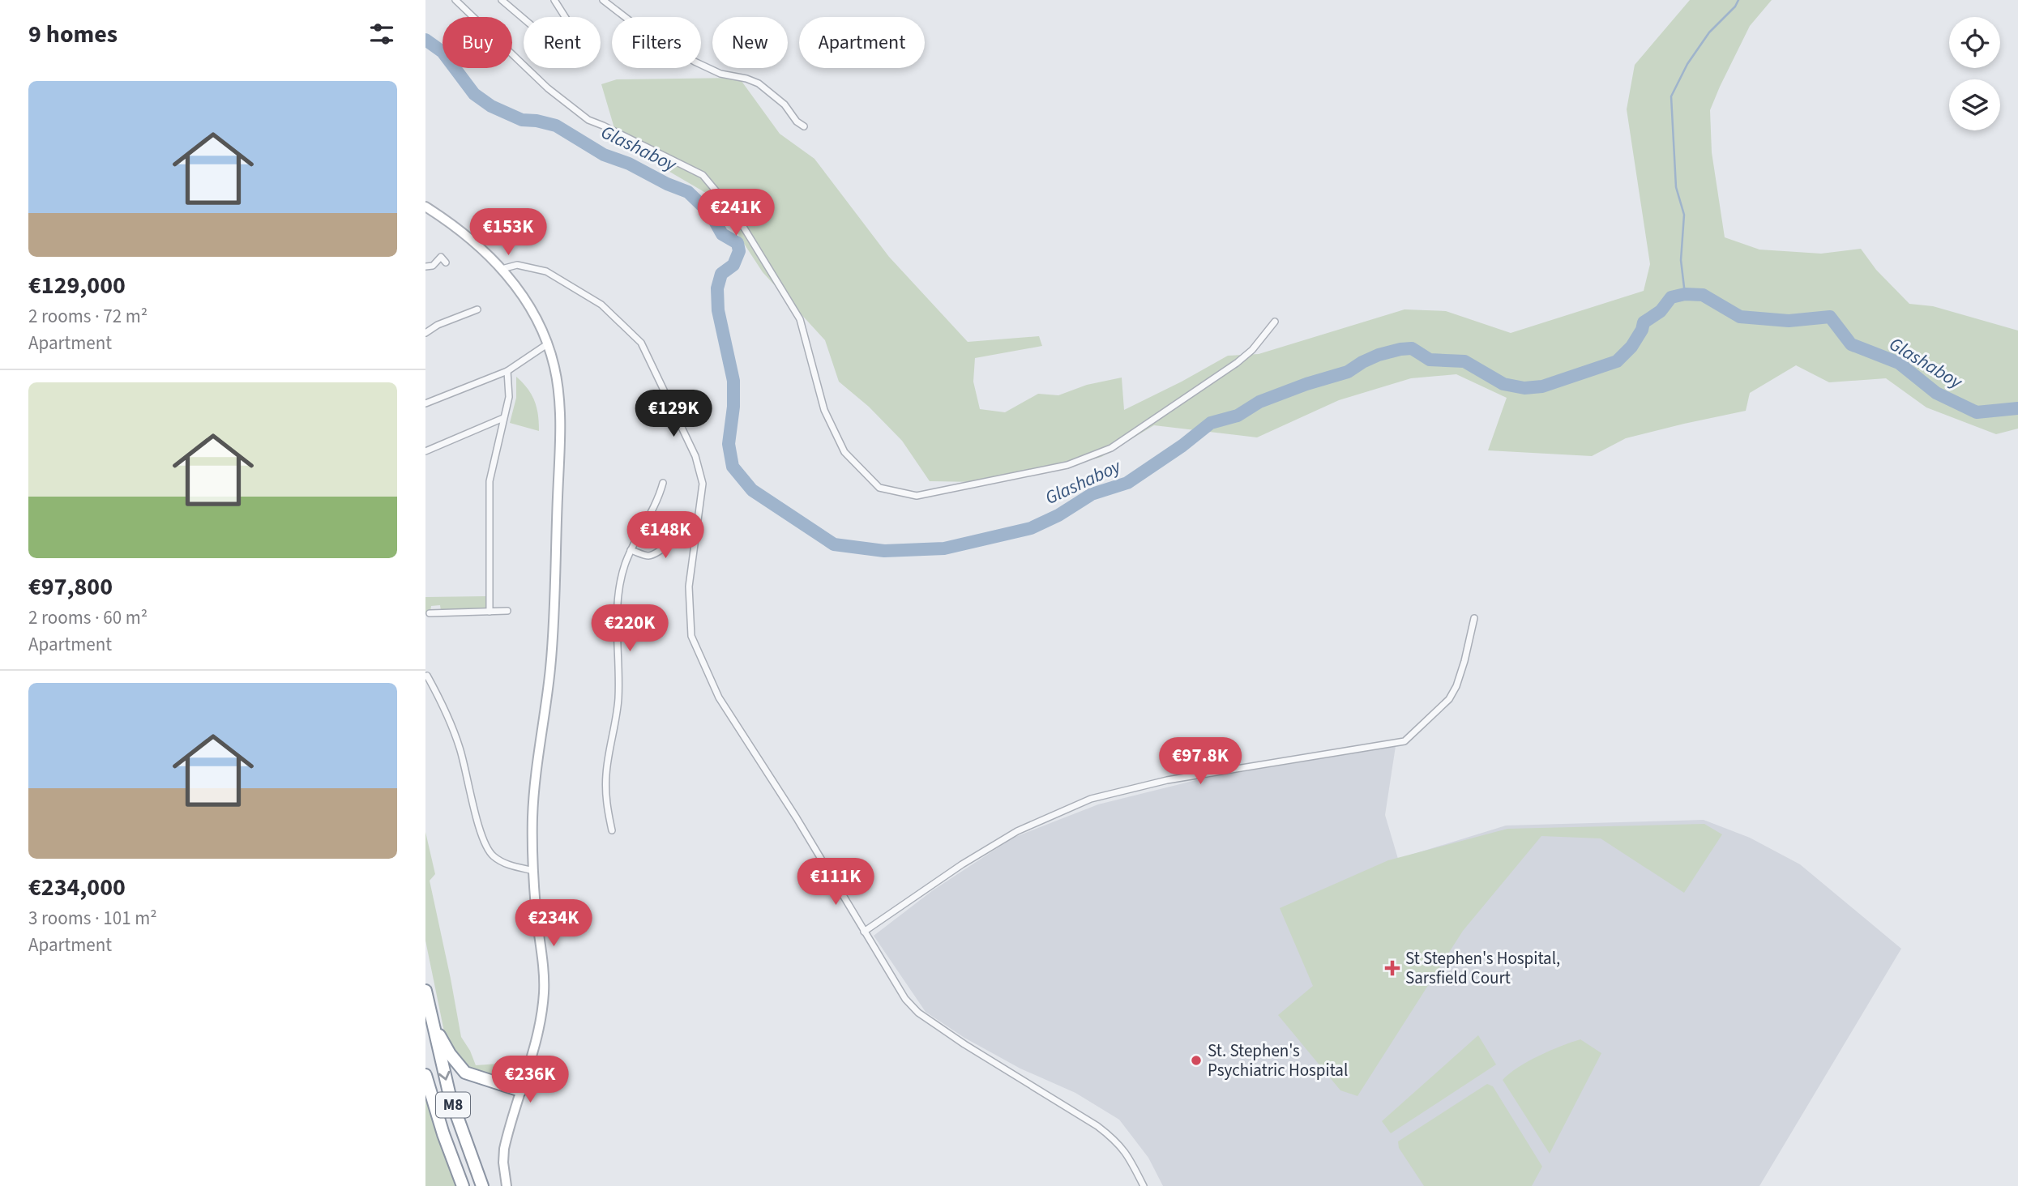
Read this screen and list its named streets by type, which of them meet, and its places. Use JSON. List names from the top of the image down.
{
  "streets": {
    "highway": ["M8"]
  },
  "water": ["Glashaboy"],
  "places": {
    "health": ["St Stephen's Hospital, Sarsfield Court"],
    "other": ["St. Stephen's Psychiatric Hospital"]
  },
  "page": {
    "heading": "9 homes",
    "chip": [
      "Buy",
      "Rent",
      "Filters",
      "New",
      "Apartment"
    ],
    "list": [
      {
        "name": "€129,000",
        "note": "2 rooms · 72 m² · Apartment"
      },
      {
        "name": "€97,800",
        "note": "2 rooms · 60 m² · Apartment"
      },
      {
        "name": "€234,000",
        "note": "3 rooms · 101 m² · Apartment"
      }
    ],
    "price": [
      "€241K",
      "€153K",
      "€129K",
      "€148K",
      "€220K",
      "€97.8K",
      "€111K",
      "€234K",
      "€236K"
    ]
  }
}
